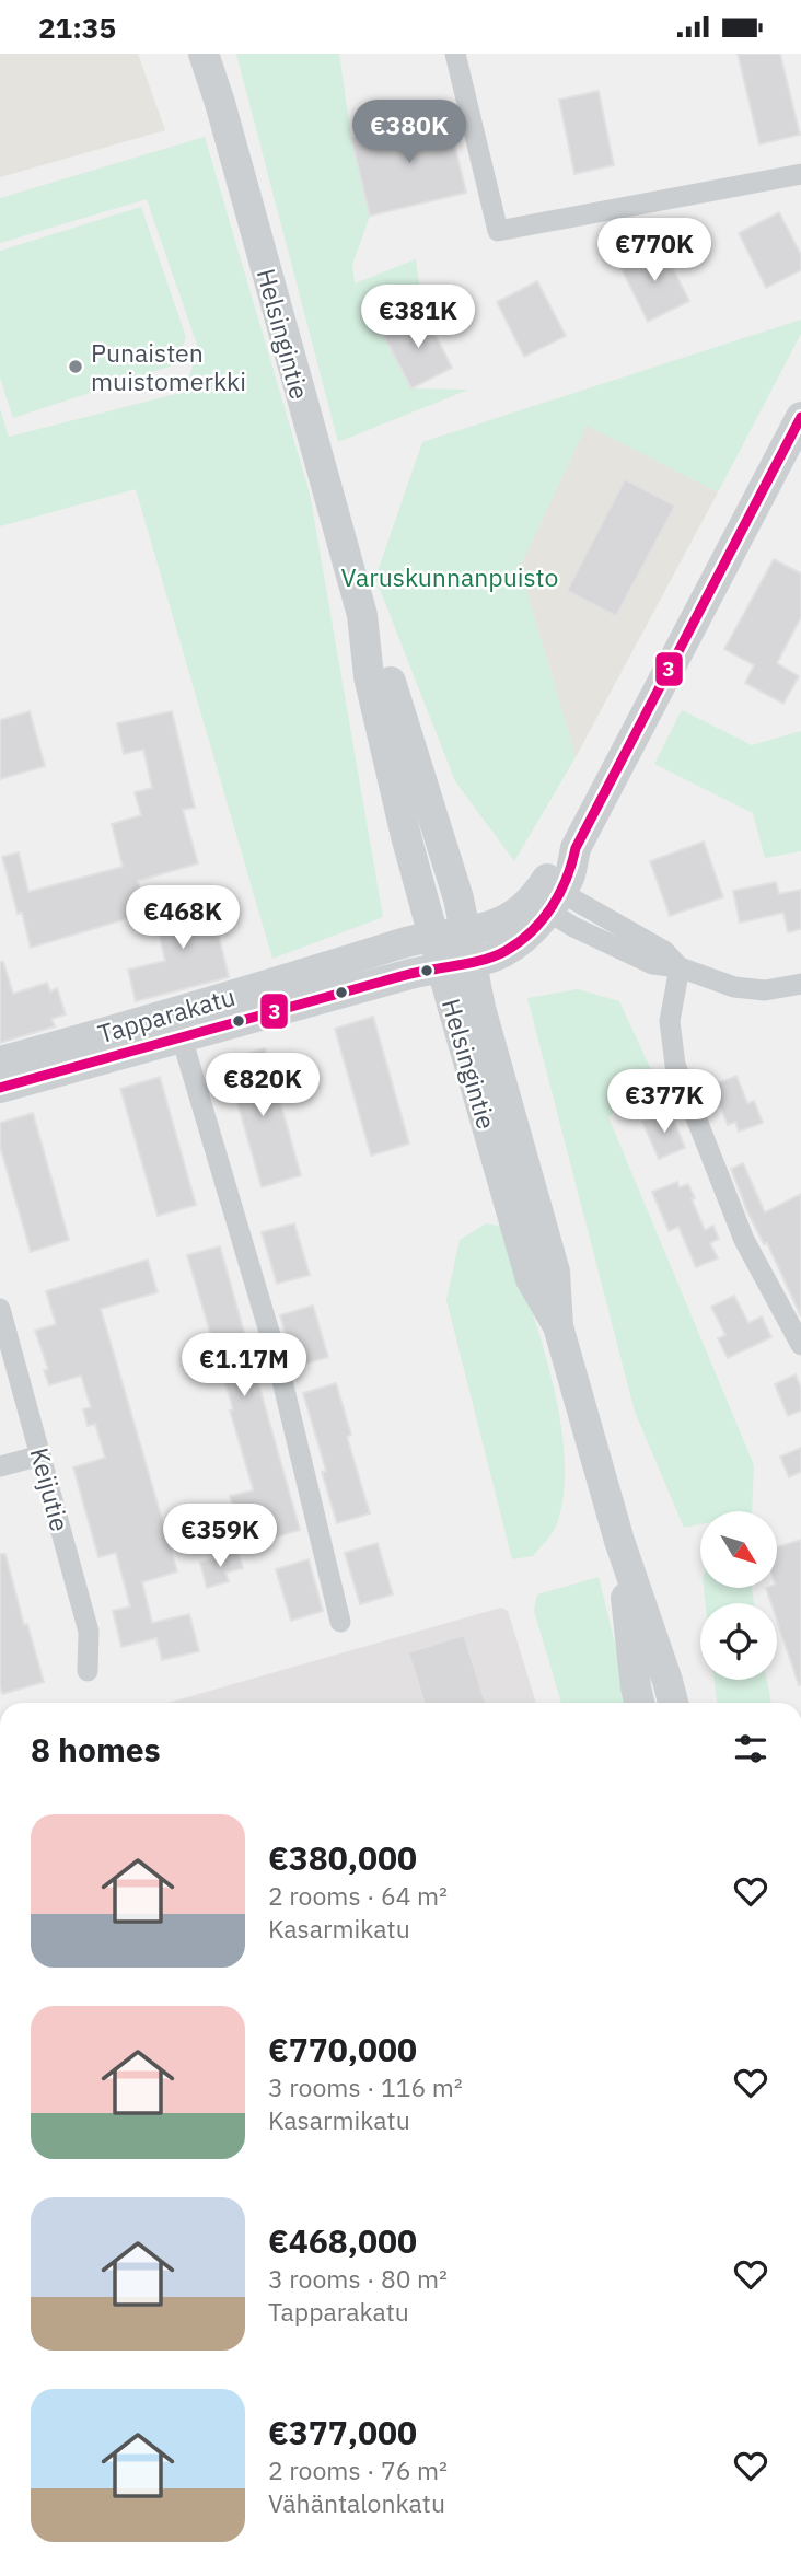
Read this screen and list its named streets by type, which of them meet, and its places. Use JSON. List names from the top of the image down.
{
  "streets": {
    "main road": ["Helsingintie", "Tapparakatu"],
    "street": ["Keijutie"]
  },
  "crossings": [
    ["Helsingintie", "Tapparakatu"]
  ],
  "parks": ["Varuskunnanpuisto"],
  "places": ["Punaisten muistomerkki"],
  "lines": ["transit line 3"],
  "north": "bottom right",
  "page": {
    "status": "21:35",
    "price": [
      "€380K",
      "€770K",
      "€381K",
      "€468K",
      "€820K",
      "€377K",
      "€1.17M",
      "€359K"
    ],
    "heading": "8 homes",
    "list": [
      {
        "name": "€380,000",
        "note": "2 rooms · 64 m² · Kasarmikatu"
      },
      {
        "name": "€770,000",
        "note": "3 rooms · 116 m² · Kasarmikatu"
      },
      {
        "name": "€468,000",
        "note": "3 rooms · 80 m² · Tapparakatu"
      },
      {
        "name": "€377,000",
        "note": "2 rooms · 76 m² · Vähäntalonkatu"
      }
    ]
  }
}
